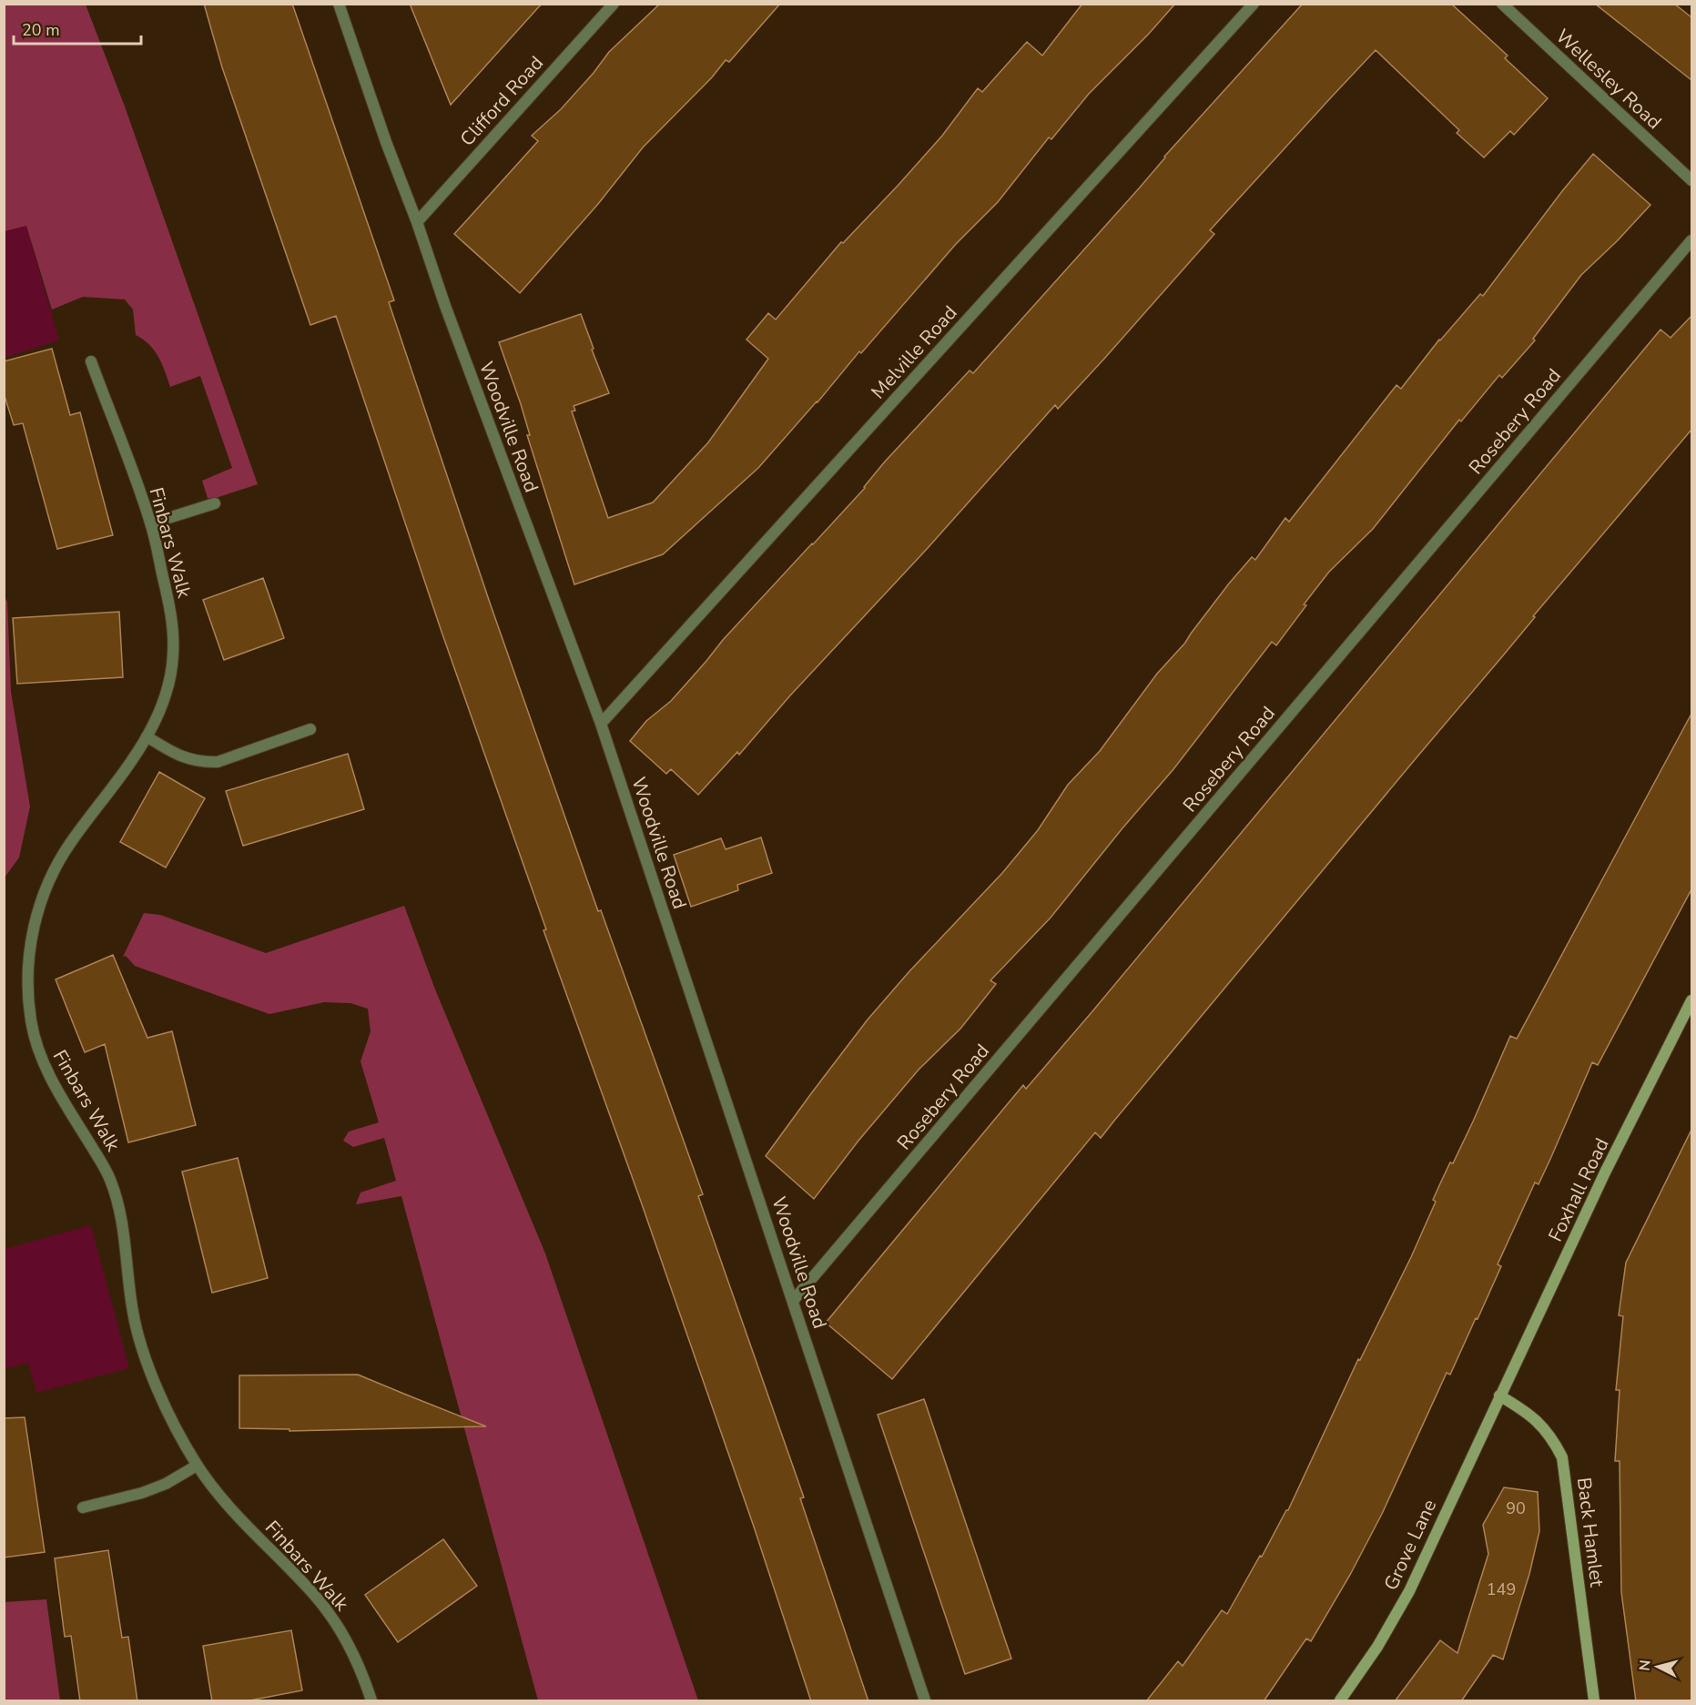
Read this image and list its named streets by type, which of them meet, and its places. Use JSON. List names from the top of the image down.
{
  "streets": {
    "main road": ["Foxhall Road", "Back Hamlet", "Grove Lane"],
    "street": [
      "Wellesley Road",
      "Clifford Road",
      "Melville Road",
      "Rosebery Road",
      "Woodville Road",
      "Finbars Walk"
    ]
  },
  "crossings": [
    ["Clifford Road", "Woodville Road"],
    ["Melville Road", "Woodville Road"],
    ["Rosebery Road", "Woodville Road"],
    ["Foxhall Road", "Back Hamlet"],
    ["Foxhall Road", "Grove Lane"],
    ["Back Hamlet", "Grove Lane"]
  ],
  "house_numbers": ["90", "149"],
  "scale_bar": "20 m",
  "north": "left"
}
